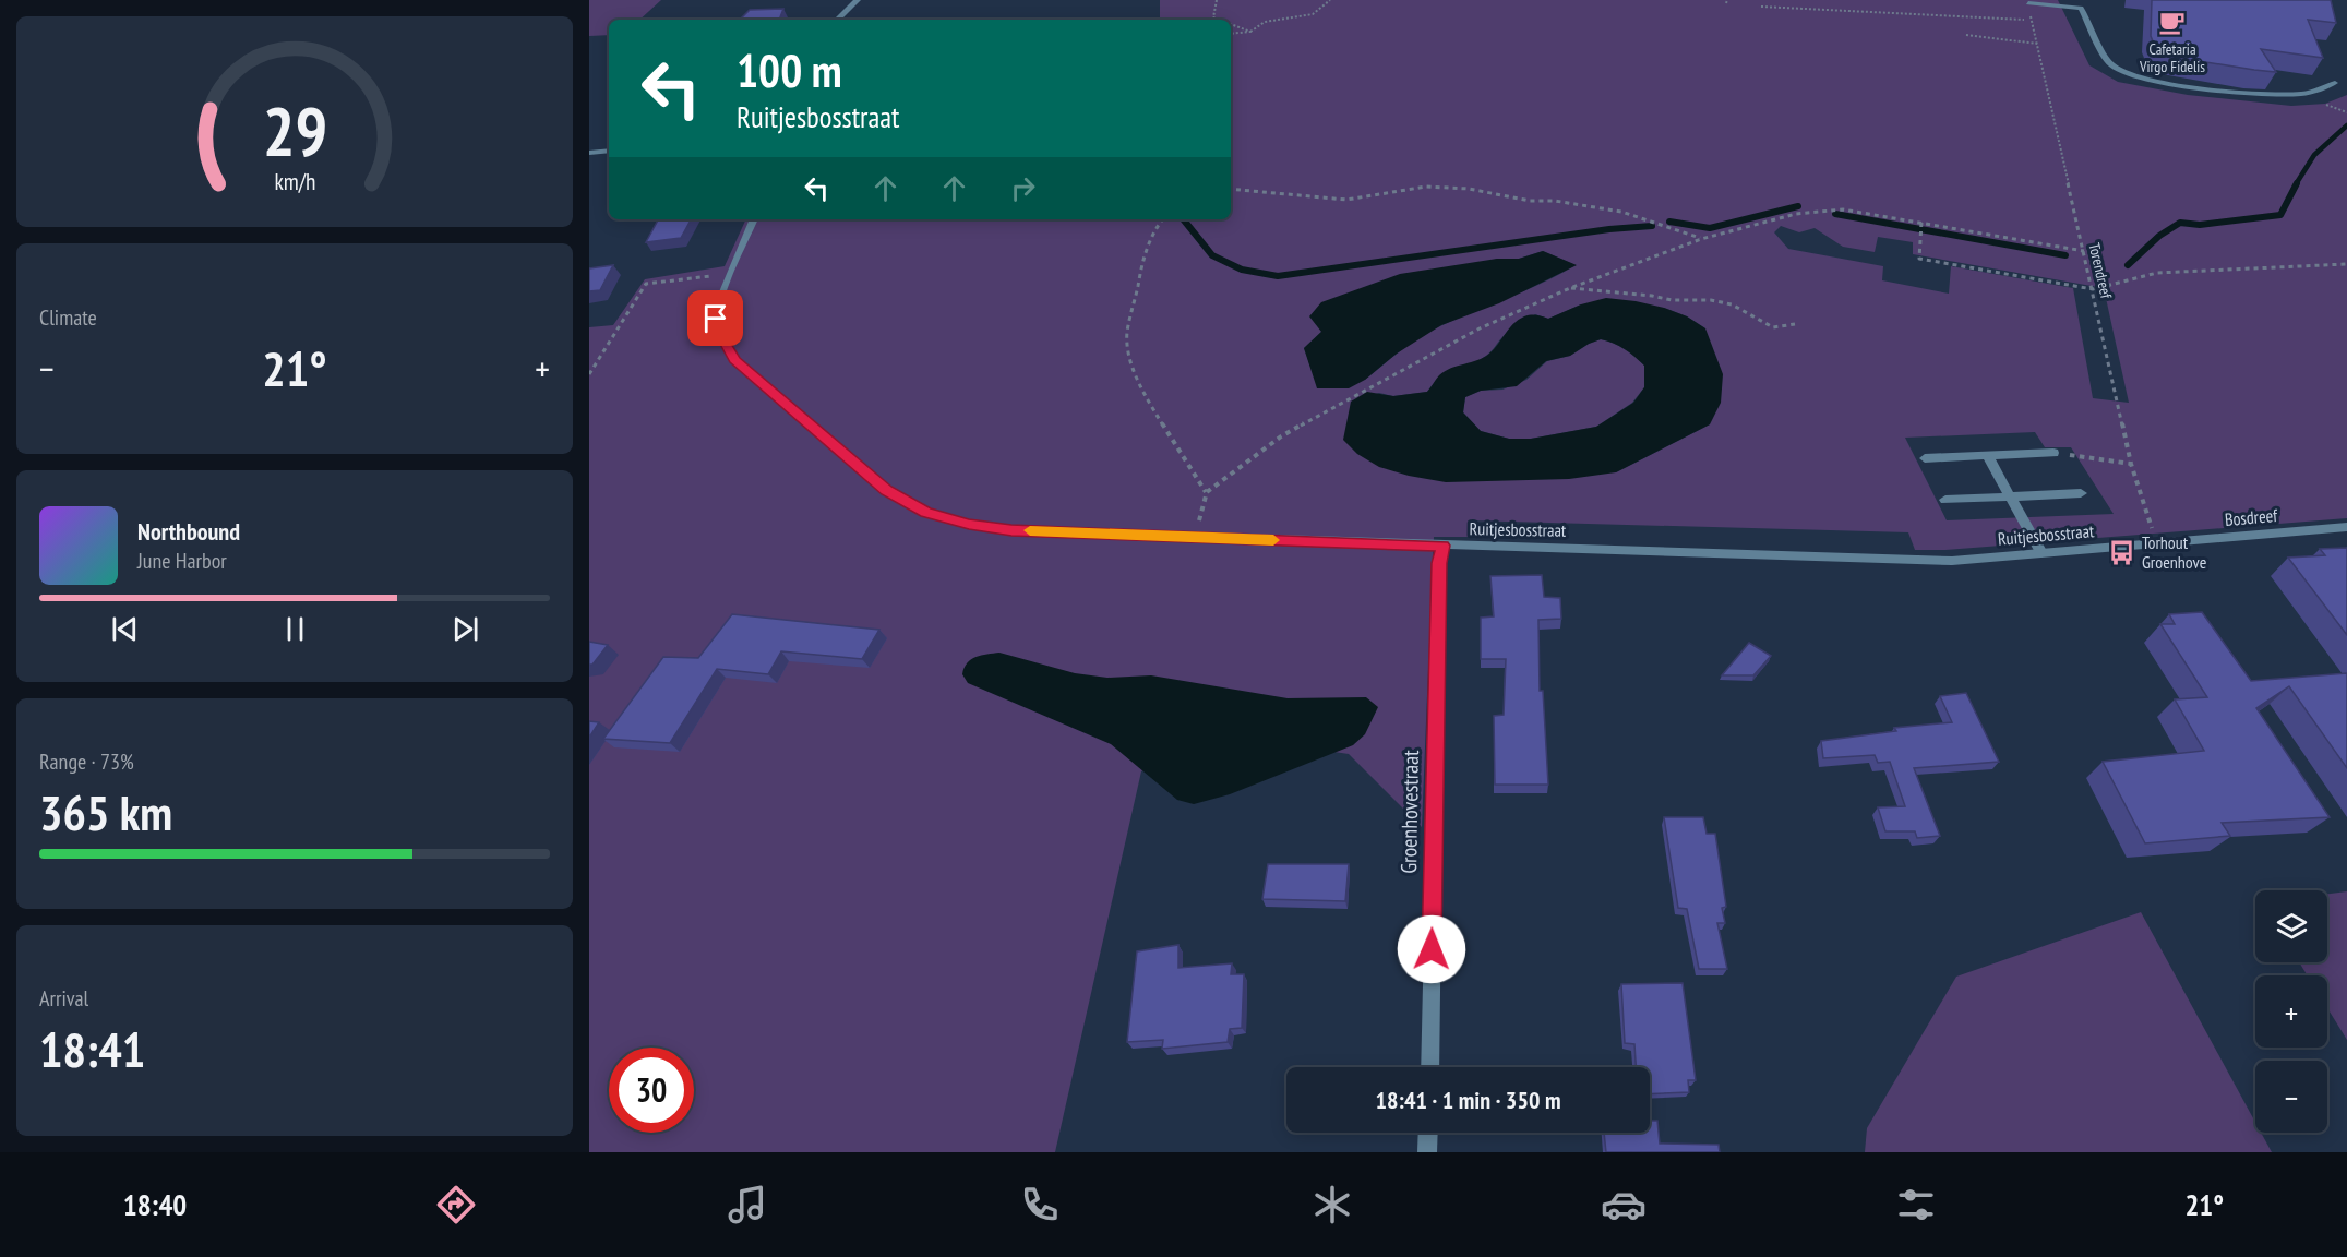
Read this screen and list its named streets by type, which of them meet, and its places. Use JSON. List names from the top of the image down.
{
  "streets": {
    "street": ["Bosdreef", "Ruitjesbosstraat", "Groenhovestraat"],
    "path": ["Torendreef"]
  },
  "crossings": [
    ["Torendreef", "Bosdreef"],
    ["Torendreef", "Ruitjesbosstraat"],
    ["Bosdreef", "Ruitjesbosstraat"],
    ["Ruitjesbosstraat", "Groenhovestraat"]
  ],
  "places": {
    "cafe": ["Cafetaria Virgo Fidelis"],
    "bus stop": ["Torhout Groenhove"]
  },
  "page": {
    "turn": ["100 m", "Ruitjesbosstraat"],
    "tile": [
      "Climate",
      ["Range · 73%", "365 km"],
      ["Arrival", "18:41"]
    ],
    "heat": ["−", "21°", "+"],
    "song": ["Northbound", "June Harbor"],
    "map_buttons": ["+", "−"],
    "limit": "30",
    "trip": "18:41 · 1 min · 350 m",
    "tabs": ["18:40", "21°"],
    "gauge": ["29", "km/h"]
  }
}
